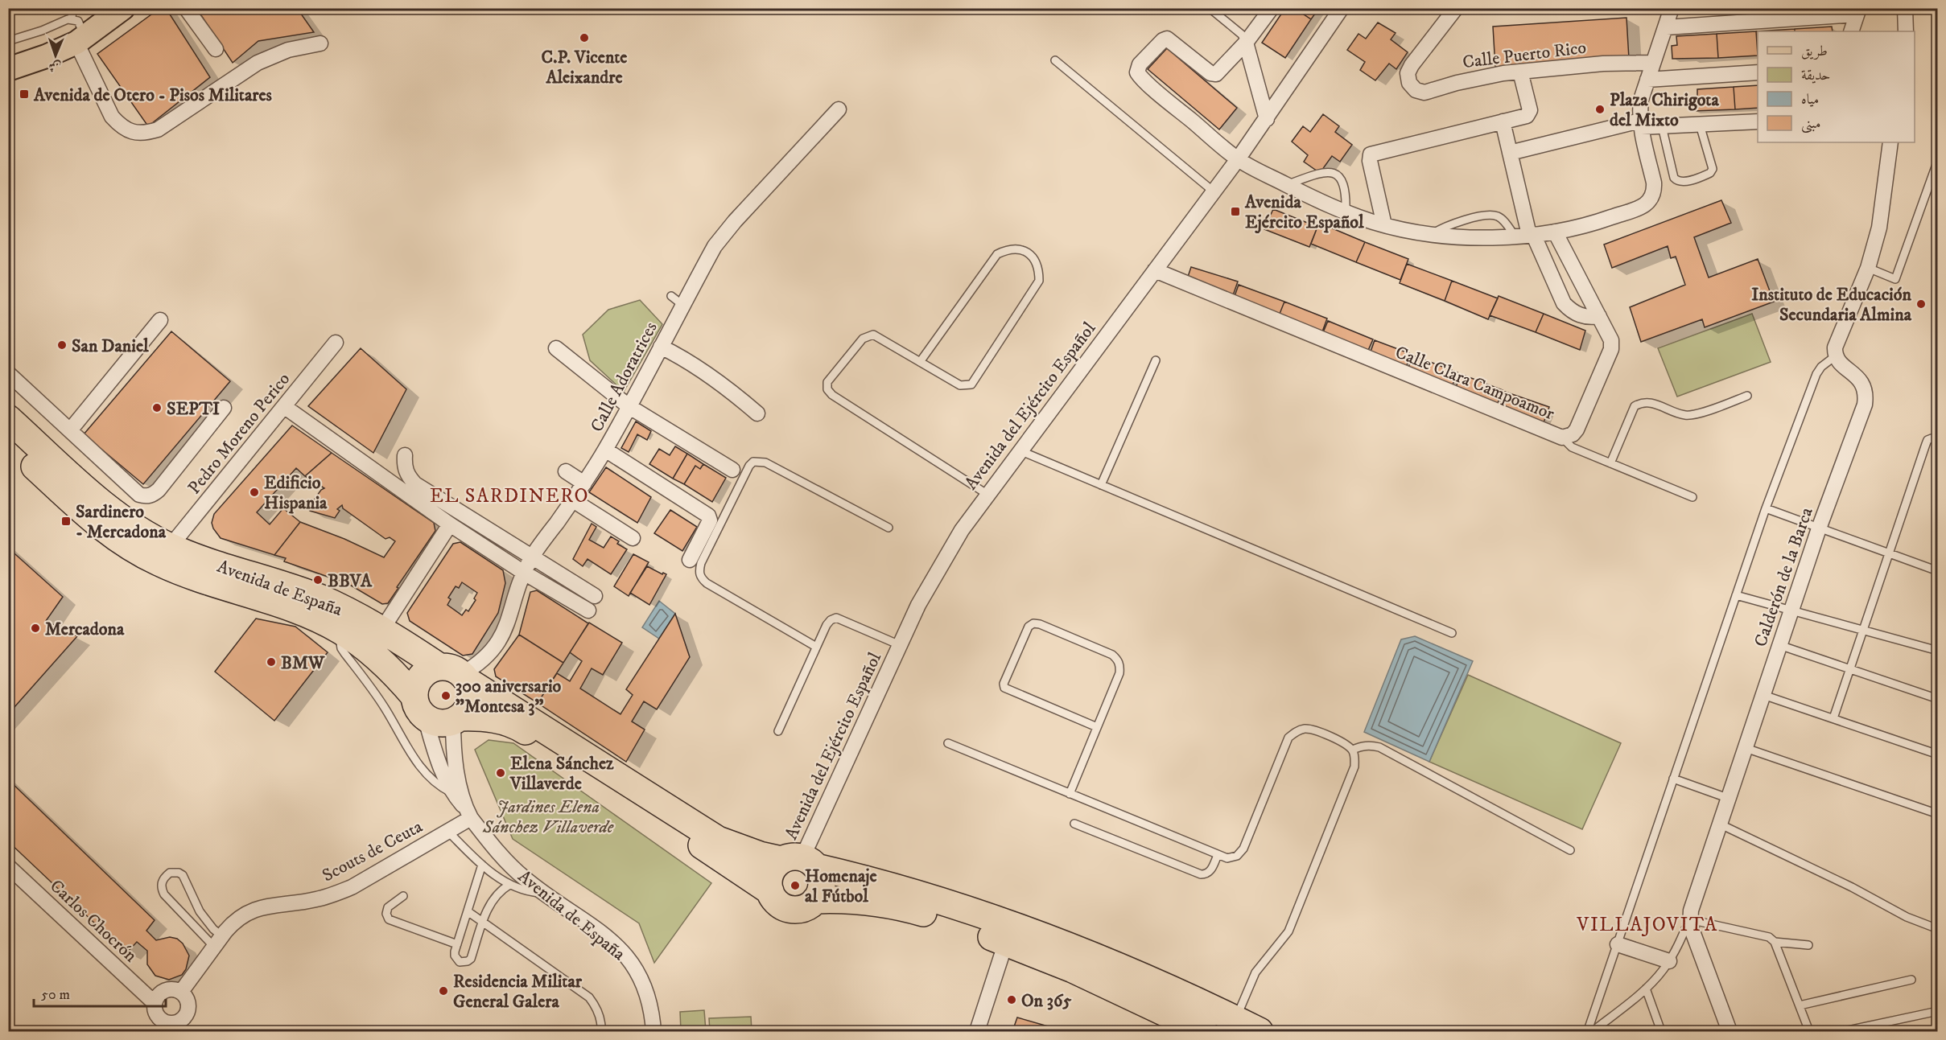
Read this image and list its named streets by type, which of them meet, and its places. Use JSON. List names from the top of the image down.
{
  "streets": {
    "highway": ["Avenida de España"],
    "street": [
      "Calle Puerto Rico",
      "Calle Adoratrices",
      "Calle Clara Campoamor",
      "Avenida del Ejército Español",
      "Pedro Moreno Perico",
      "Calderón de la Barca",
      "Scouts de Ceuta",
      "Carlos Chocrón"
    ]
  },
  "crossings": [
    ["Calle Adoratrices", "Avenida de España"],
    ["Calle Clara Campoamor", "Avenida del Ejército Español"],
    ["Avenida del Ejército Español", "Avenida de España"],
    ["Pedro Moreno Perico", "Avenida de España"],
    ["Avenida de España", "Scouts de Ceuta"],
    ["Scouts de Ceuta", "Carlos Chocrón"]
  ],
  "districts": ["EL SARDINERO", "VILLAJOVITA"],
  "parks": ["Jardines Elena Sánchez Villaverde"],
  "places": {
    "other": [
      "C.P. Vicente Aleixandre",
      "Plaza Chirigota del Mixto",
      "Instituto de Educación Secundaria Almina",
      "San Daniel",
      "SEPTI",
      "Edificio Hispania",
      "BBVA",
      "Mercadona",
      "BMW",
      "300 aniversario \"Montesa 3\"",
      "Elena Sánchez Villaverde",
      "Homenaje al Fútbol",
      "Residencia Militar General Galera",
      "On 365"
    ],
    "transit": ["Avenida de Otero - Pisos Militares", "Avenida Ejército Español", "Sardinero - Mercadona"]
  },
  "legend": [
    "طريق",
    "حديقة",
    "مياه",
    "مبنى"
  ],
  "scale_bar": "50 m",
  "north": "bottom"
}
